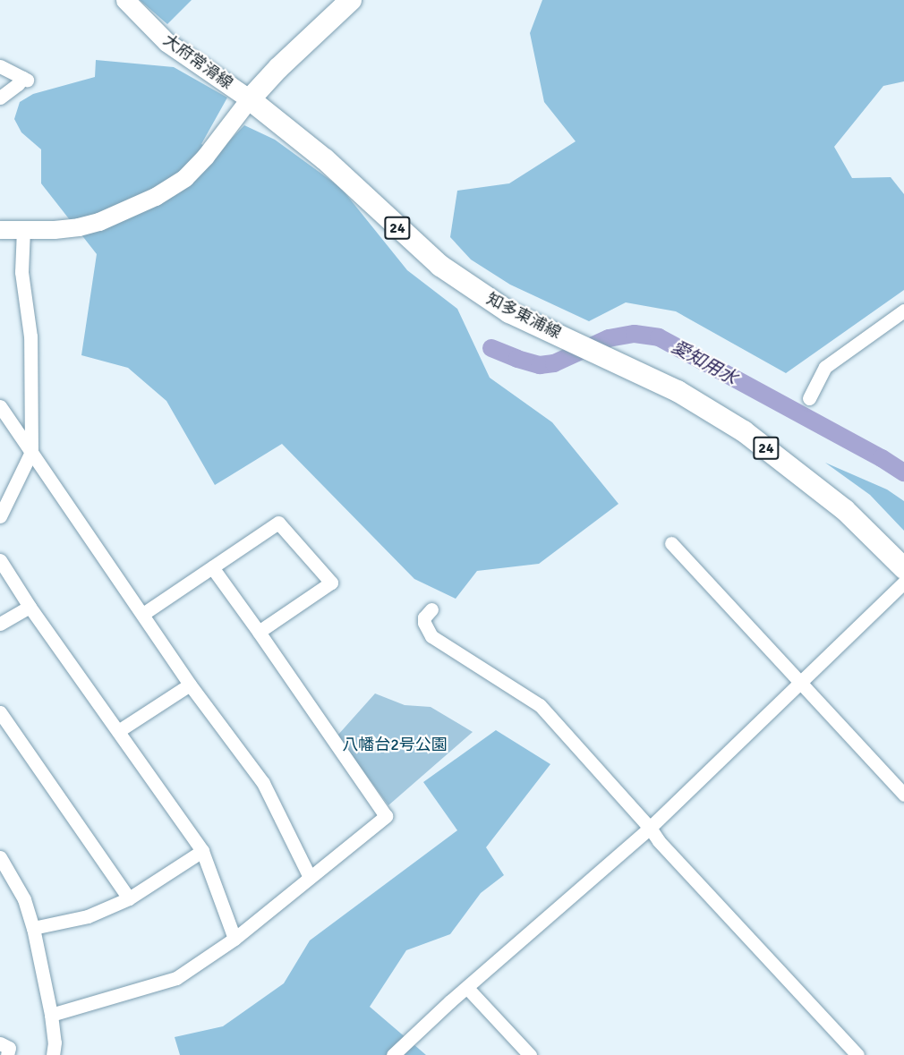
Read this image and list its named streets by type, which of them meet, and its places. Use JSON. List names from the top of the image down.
{
  "streets": {
    "main road": ["大府常滑線", "24", "知多東浦線"]
  },
  "crossings": [
    ["大府常滑線", "知多東浦線"]
  ],
  "water": ["愛知用水"],
  "parks": ["八幡台2号公園"]
}
